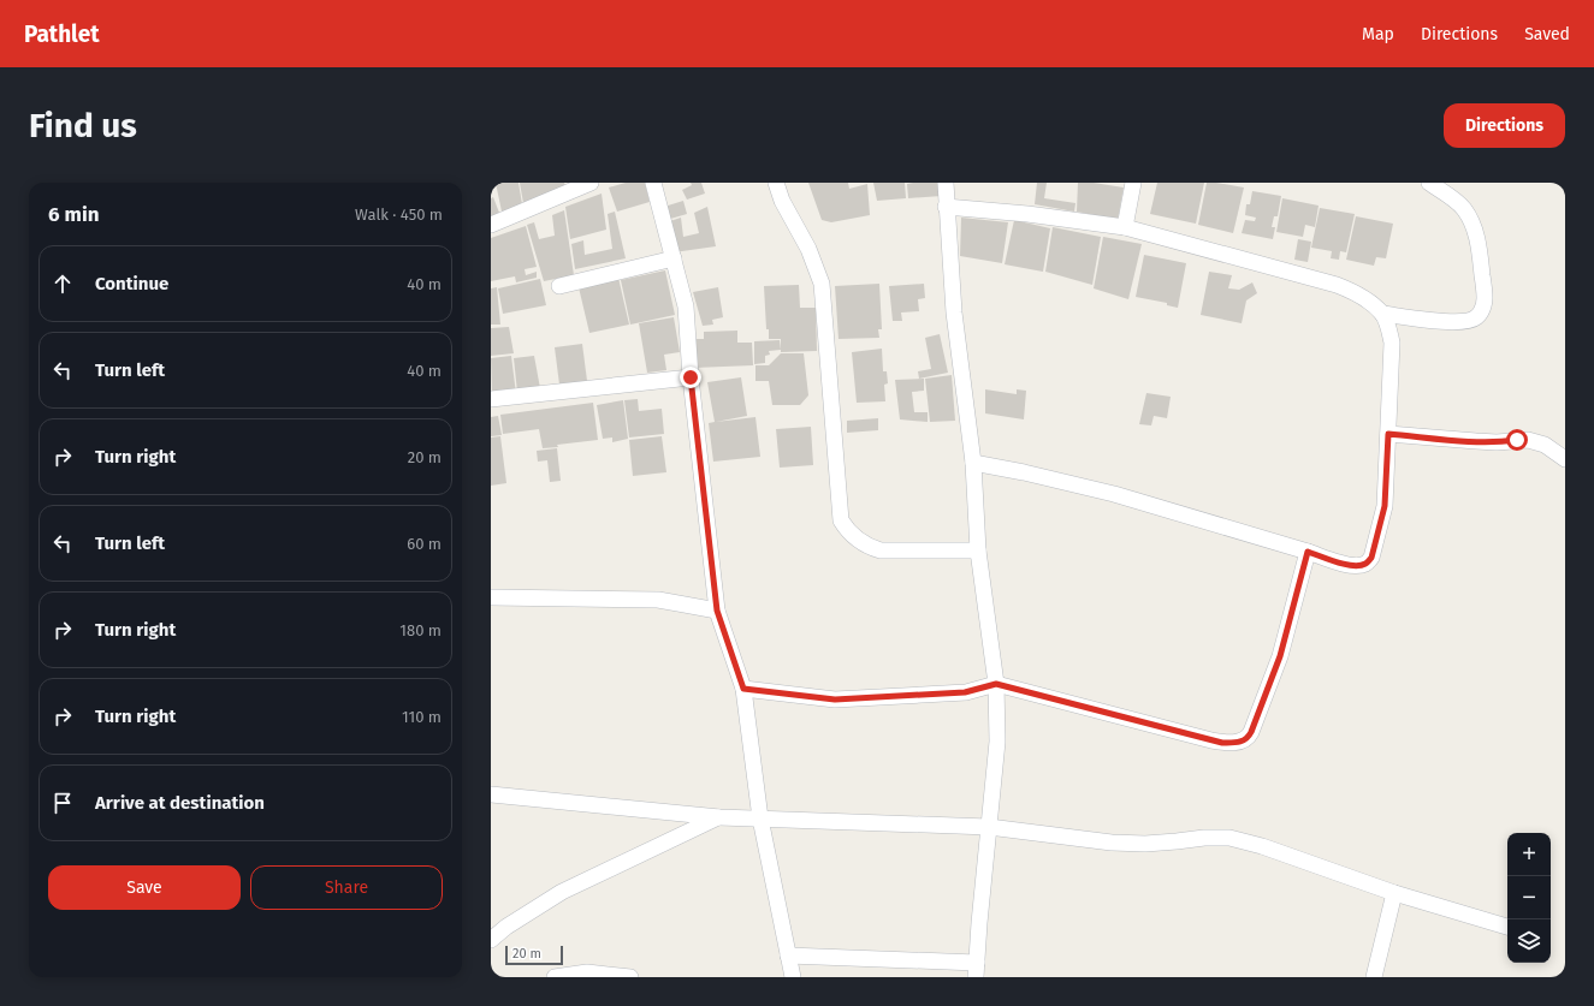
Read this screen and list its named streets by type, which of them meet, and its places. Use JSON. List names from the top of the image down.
{
  "scale_bar": "20 m",
  "page": {
    "header": "Pathlet",
    "nav": ["Map", "Directions", "Saved"],
    "buttons": [
      "Directions",
      ["Save", "Share"]
    ],
    "title": "Find us",
    "heading": ["6 min", "Walk · 450 m"],
    "list": [
      ["Continue", "40 m"],
      ["Turn left", "40 m"],
      ["Turn right", "20 m"],
      ["Turn left", "60 m"],
      ["Turn right", "180 m"],
      ["Turn right", "110 m"],
      "Arrive at destination"
    ],
    "map_buttons": ["+", "−"],
    "scale": "20 m"
  }
}
